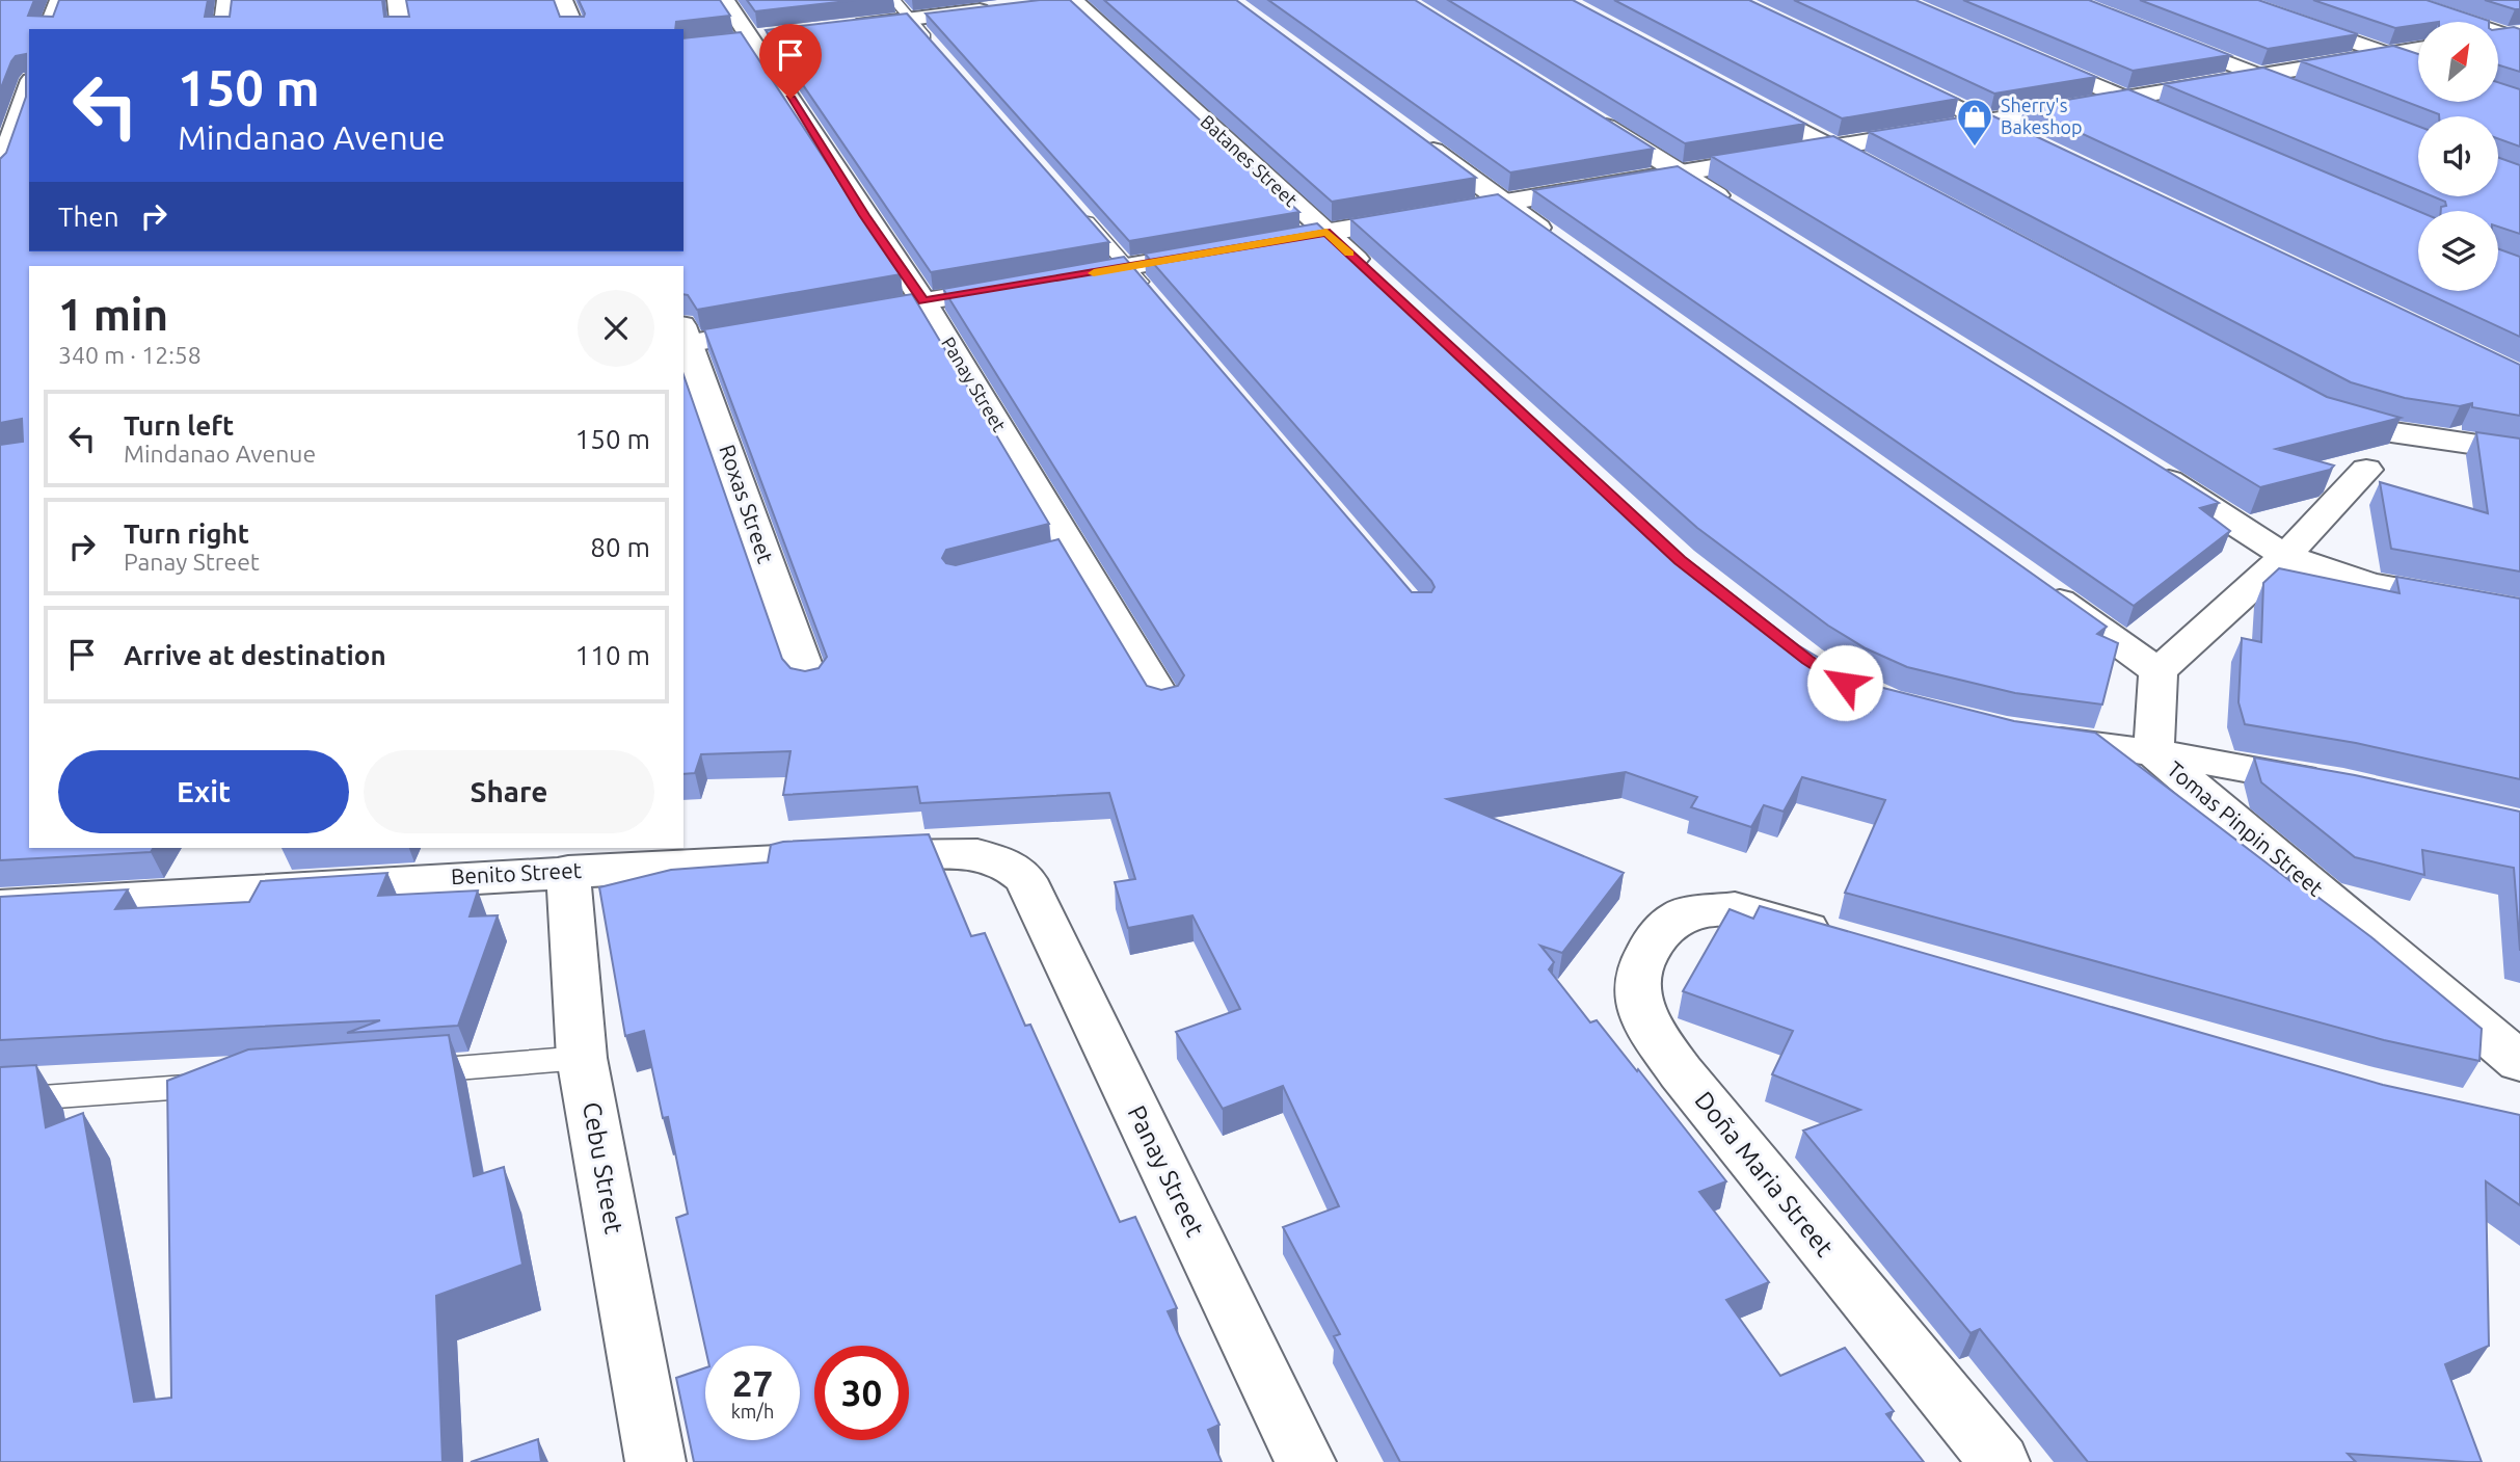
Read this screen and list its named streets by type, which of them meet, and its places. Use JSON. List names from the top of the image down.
{
  "streets": {
    "street": [
      "Batanes Street",
      "Panay Street",
      "Roxas Street",
      "Tomas Pinpin Street",
      "Benito Street",
      "Cebu Street",
      "Doña Maria Street"
    ]
  },
  "crossings": [
    ["Panay Street", "Benito Street"],
    ["Benito Street", "Cebu Street"]
  ],
  "places": {
    "shop": ["Sherry's Bakeshop"]
  },
  "north": "top right",
  "page": {
    "turn": ["150 m", "Mindanao Avenue"],
    "then": "Then",
    "heading": ["1 min", "340 m · 12:58"],
    "list": [
      {
        "name": "Turn left",
        "note": "Mindanao Avenue",
        "value": "150 m"
      },
      {
        "name": "Turn right",
        "note": "Panay Street",
        "value": "80 m"
      },
      {
        "name": "Arrive at destination",
        "value": "110 m"
      }
    ],
    "buttons": ["Exit", "Share"],
    "speed": "27 km/h",
    "limit": "30"
  }
}
